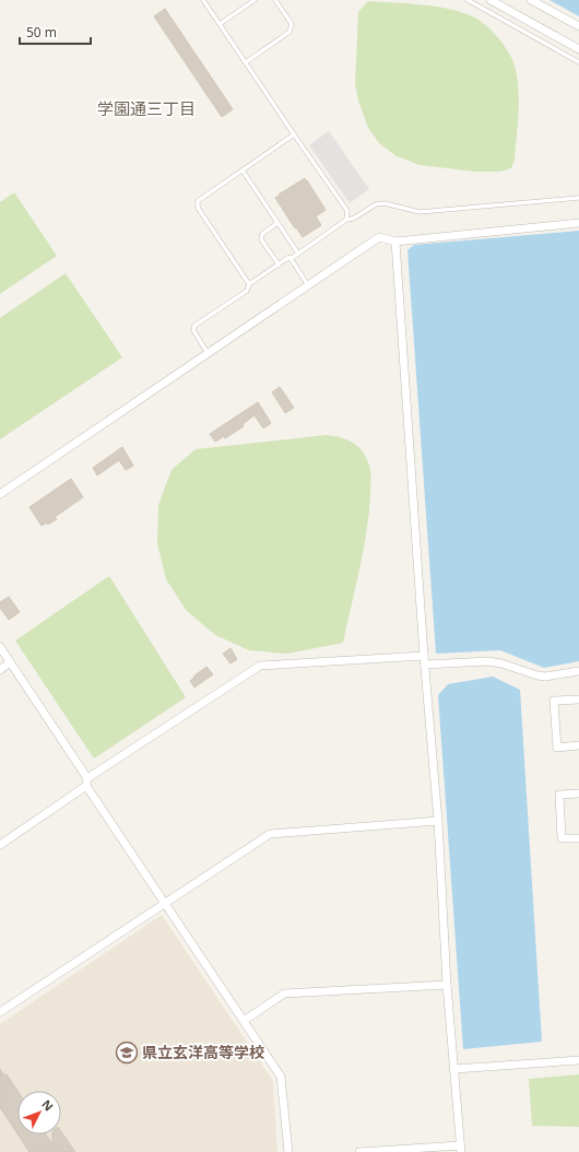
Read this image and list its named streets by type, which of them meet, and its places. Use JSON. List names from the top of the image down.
{
  "districts": ["学園通三丁目"],
  "places": {
    "school or university": ["県立玄洋高等学校"]
  },
  "scale_bar": "50 m",
  "north": "top right"
}
